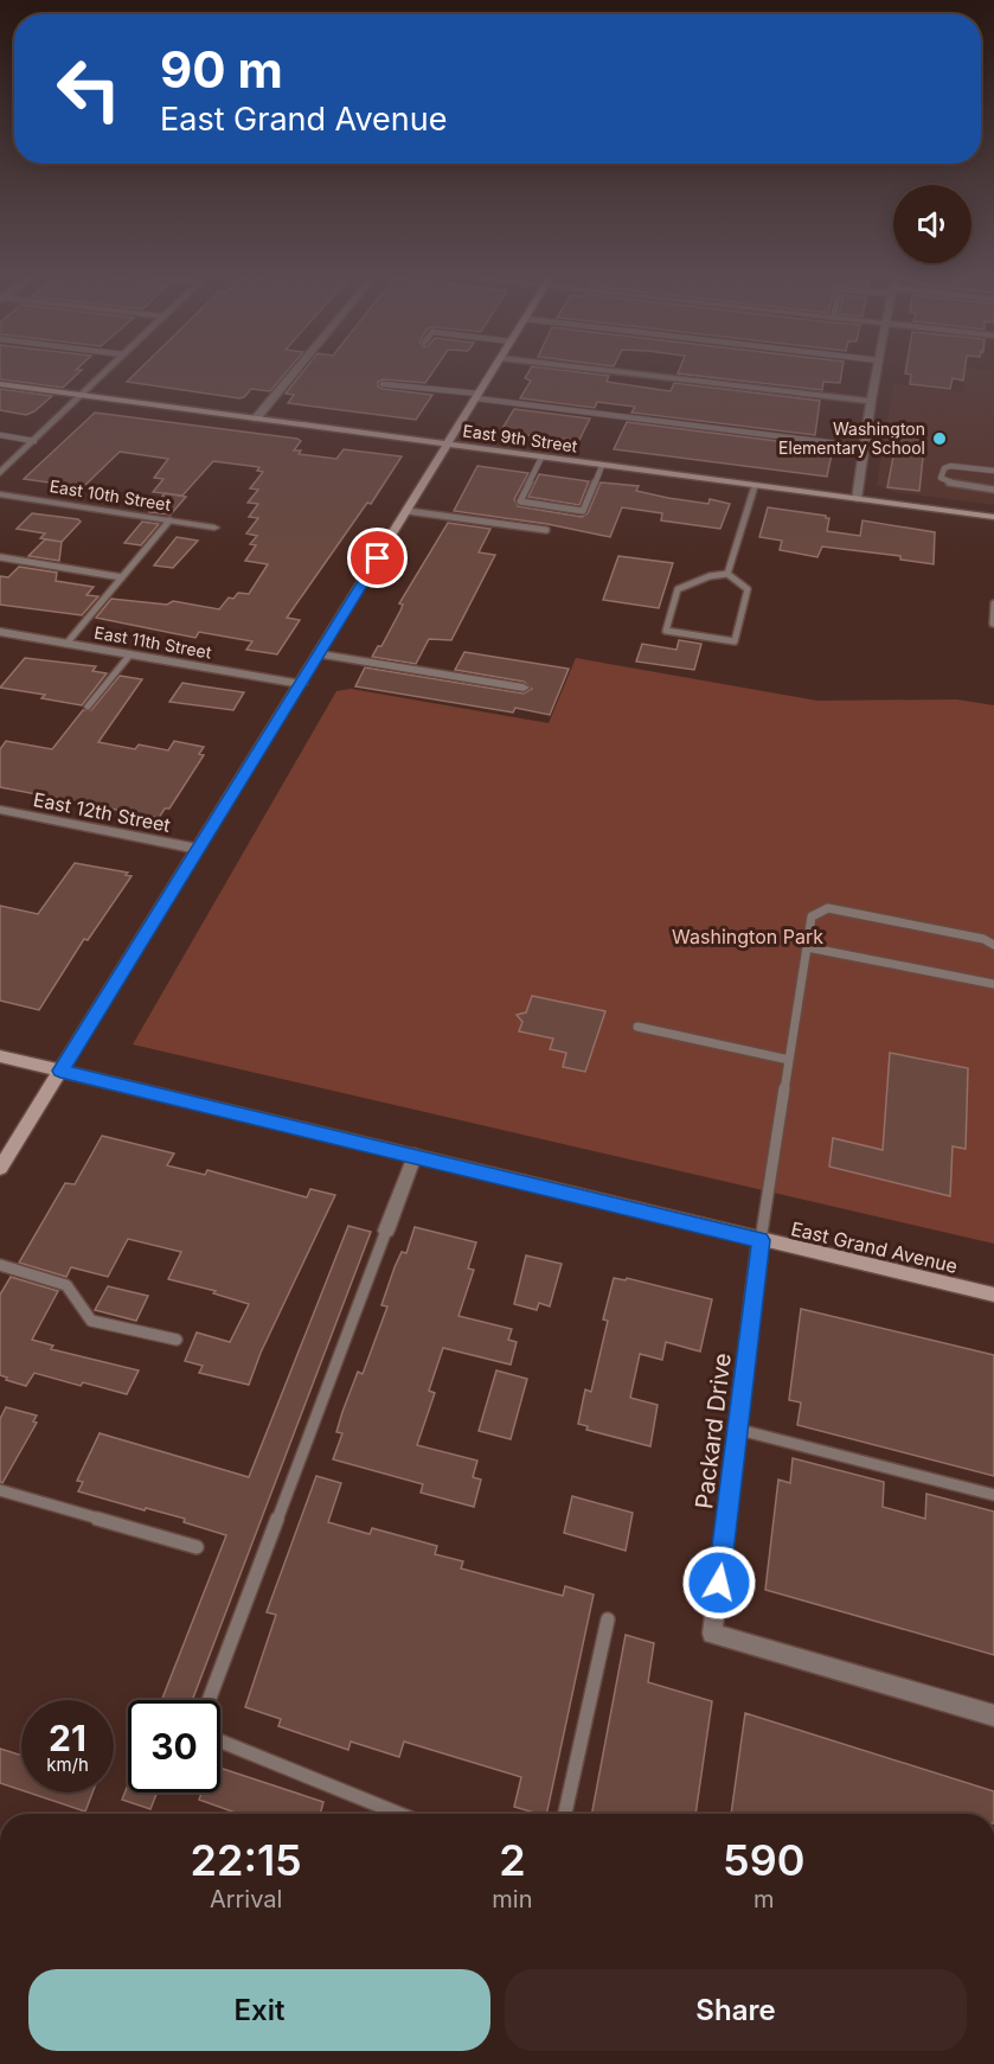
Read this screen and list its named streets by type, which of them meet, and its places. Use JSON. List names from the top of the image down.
{
  "streets": {
    "street": [
      "East 9th Street",
      "East 10th Street",
      "East 11th Street",
      "East 12th Street",
      "East Grand Avenue",
      "Packard Drive"
    ]
  },
  "crossings": [
    ["East Grand Avenue", "Packard Drive"]
  ],
  "parks": ["Washington Park"],
  "places": ["Washington Elementary School"],
  "page": {
    "turn": ["90 m", "East Grand Avenue"],
    "speed": "21 km/h",
    "limit": "30",
    "eta": [
      "22:15",
      "Arrival",
      "2",
      "min",
      "590",
      "m"
    ],
    "buttons": ["Exit", "Share"]
  }
}
